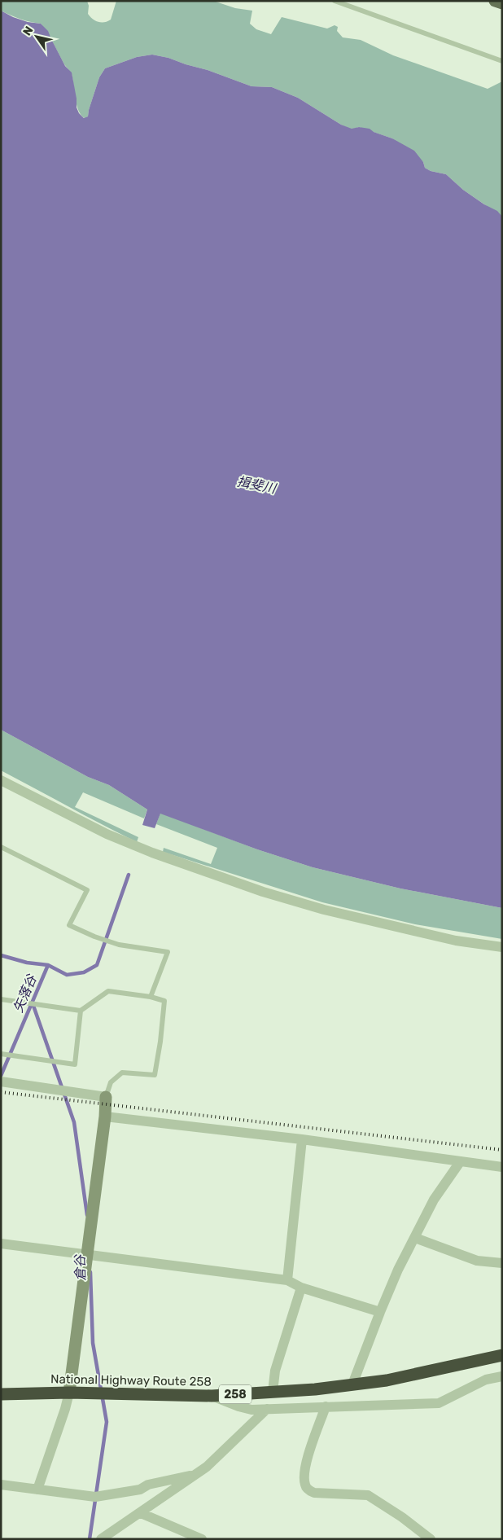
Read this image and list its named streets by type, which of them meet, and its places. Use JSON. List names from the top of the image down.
{
  "streets": {
    "highway": ["National Highway Route 258", "258"]
  },
  "water": ["揖斐川", "矢落谷", "倉谷"],
  "north": "top left"
}
